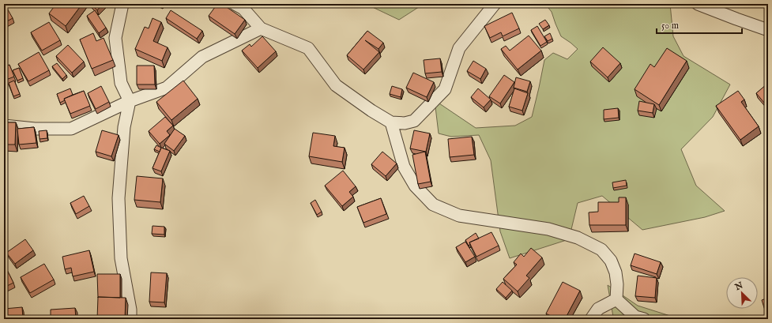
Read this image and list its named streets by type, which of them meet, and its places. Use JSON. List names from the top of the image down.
{
  "scale_bar": "50 m",
  "north": "top left"
}
